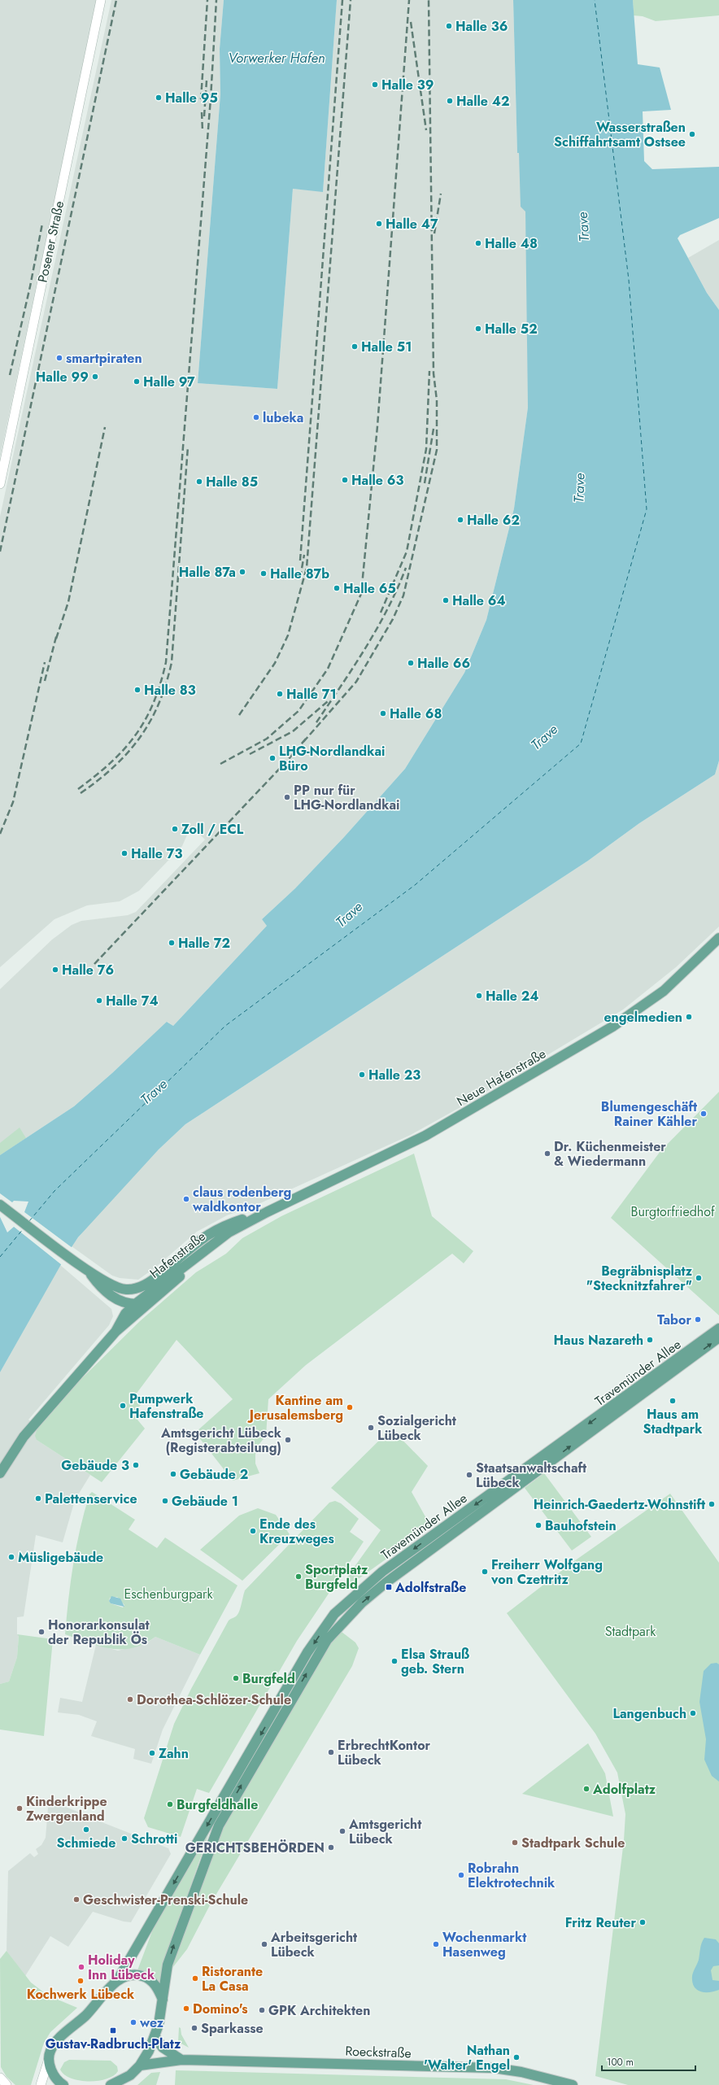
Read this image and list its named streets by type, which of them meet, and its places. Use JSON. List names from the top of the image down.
{
  "streets": {
    "main road": [
      "Neue Hafenstraße",
      "Hafenstraße",
      "Travemünder Allee",
      "Roeckstraße"
    ],
    "street": ["Posener Straße"]
  },
  "crossings": [
    ["Neue Hafenstraße", "Hafenstraße"]
  ],
  "water": ["Vorwerker Hafen", "Trave"],
  "parks": ["Burgtorfriedhof", "Eschenburgpark", "Stadtpark"],
  "places": {
    "other": [
      "Halle 36",
      "Halle 39",
      "Halle 95",
      "Halle 42",
      "Wasserstraßen Schiffahrtsamt Ostsee",
      "Halle 47",
      "Halle 48",
      "Halle 52",
      "Halle 51",
      "smartpiraten",
      "Halle 99",
      "Halle 97",
      "lubeka",
      "Halle 63",
      "Halle 85",
      "Halle 62",
      "Halle 87a",
      "Halle 87b",
      "Halle 65",
      "Halle 64",
      "Halle 66",
      "Halle 83",
      "Halle 71",
      "Halle 68",
      "LHG-Nordlandkai Büro",
      "PP nur für LHG-Nordlandkai",
      "Zoll / ECL",
      "Halle 73",
      "Halle 72",
      "Halle 76",
      "Halle 24",
      "Halle 74",
      "engelmedien",
      "Halle 23",
      "Blumengeschäft Rainer Kähler",
      "Dr. Küchenmeister & Wiedermann",
      "claus rodenberg waldkontor",
      "Begräbnisplatz \"Stecknitzfahrer\"",
      "Tabor",
      "Haus Nazareth",
      "Haus am Stadtpark",
      "Pumpwerk Hafenstraße",
      "Kantine am Jerusalemsberg",
      "Sozialgericht Lübeck",
      "Amtsgericht Lübeck (Registerabteilung)",
      "Gebäude 3",
      "Gebäude 2",
      "Staatsanwaltschaft Lübeck",
      "Palettenservice",
      "Gebäude 1",
      "Heinrich-Gaedertz-Wohnstift",
      "Bauhofstein",
      "Ende des Kreuzweges",
      "Müsligebäude",
      "Freiherr Wolfgang von Czettritz",
      "Sportplatz Burgfeld",
      "Honorarkonsulat der Republik Ös",
      "Elsa Strauß geb. Stern",
      "Burgfeld",
      "Dorothea-Schlözer-Schule",
      "Langenbuch",
      "ErbrechtKontor Lübeck",
      "Zahn",
      "Adolfplatz",
      "Burgfeldhalle",
      "Kinderkrippe Zwergenland",
      "Schmiede",
      "Amtsgericht Lübeck",
      "Schrotti",
      "Stadtpark Schule",
      "GERICHTSBEHÖRDEN",
      "Robrahn Elektrotechnik",
      "Geschwister-Prenski-Schule",
      "Fritz Reuter",
      "Arbeitsgericht Lübeck",
      "Wochenmarkt Hasenweg",
      "Holiday Inn Lübeck",
      "Ristorante La Casa",
      "Kochwerk Lübeck",
      "Domino's",
      "GPK Architekten",
      "wez",
      "Sparkasse",
      "Nathan 'Walter' Engel"
    ],
    "transit": ["Adolfstraße", "Gustav-Radbruch-Platz"]
  },
  "scale_bar": "100 m"
}
